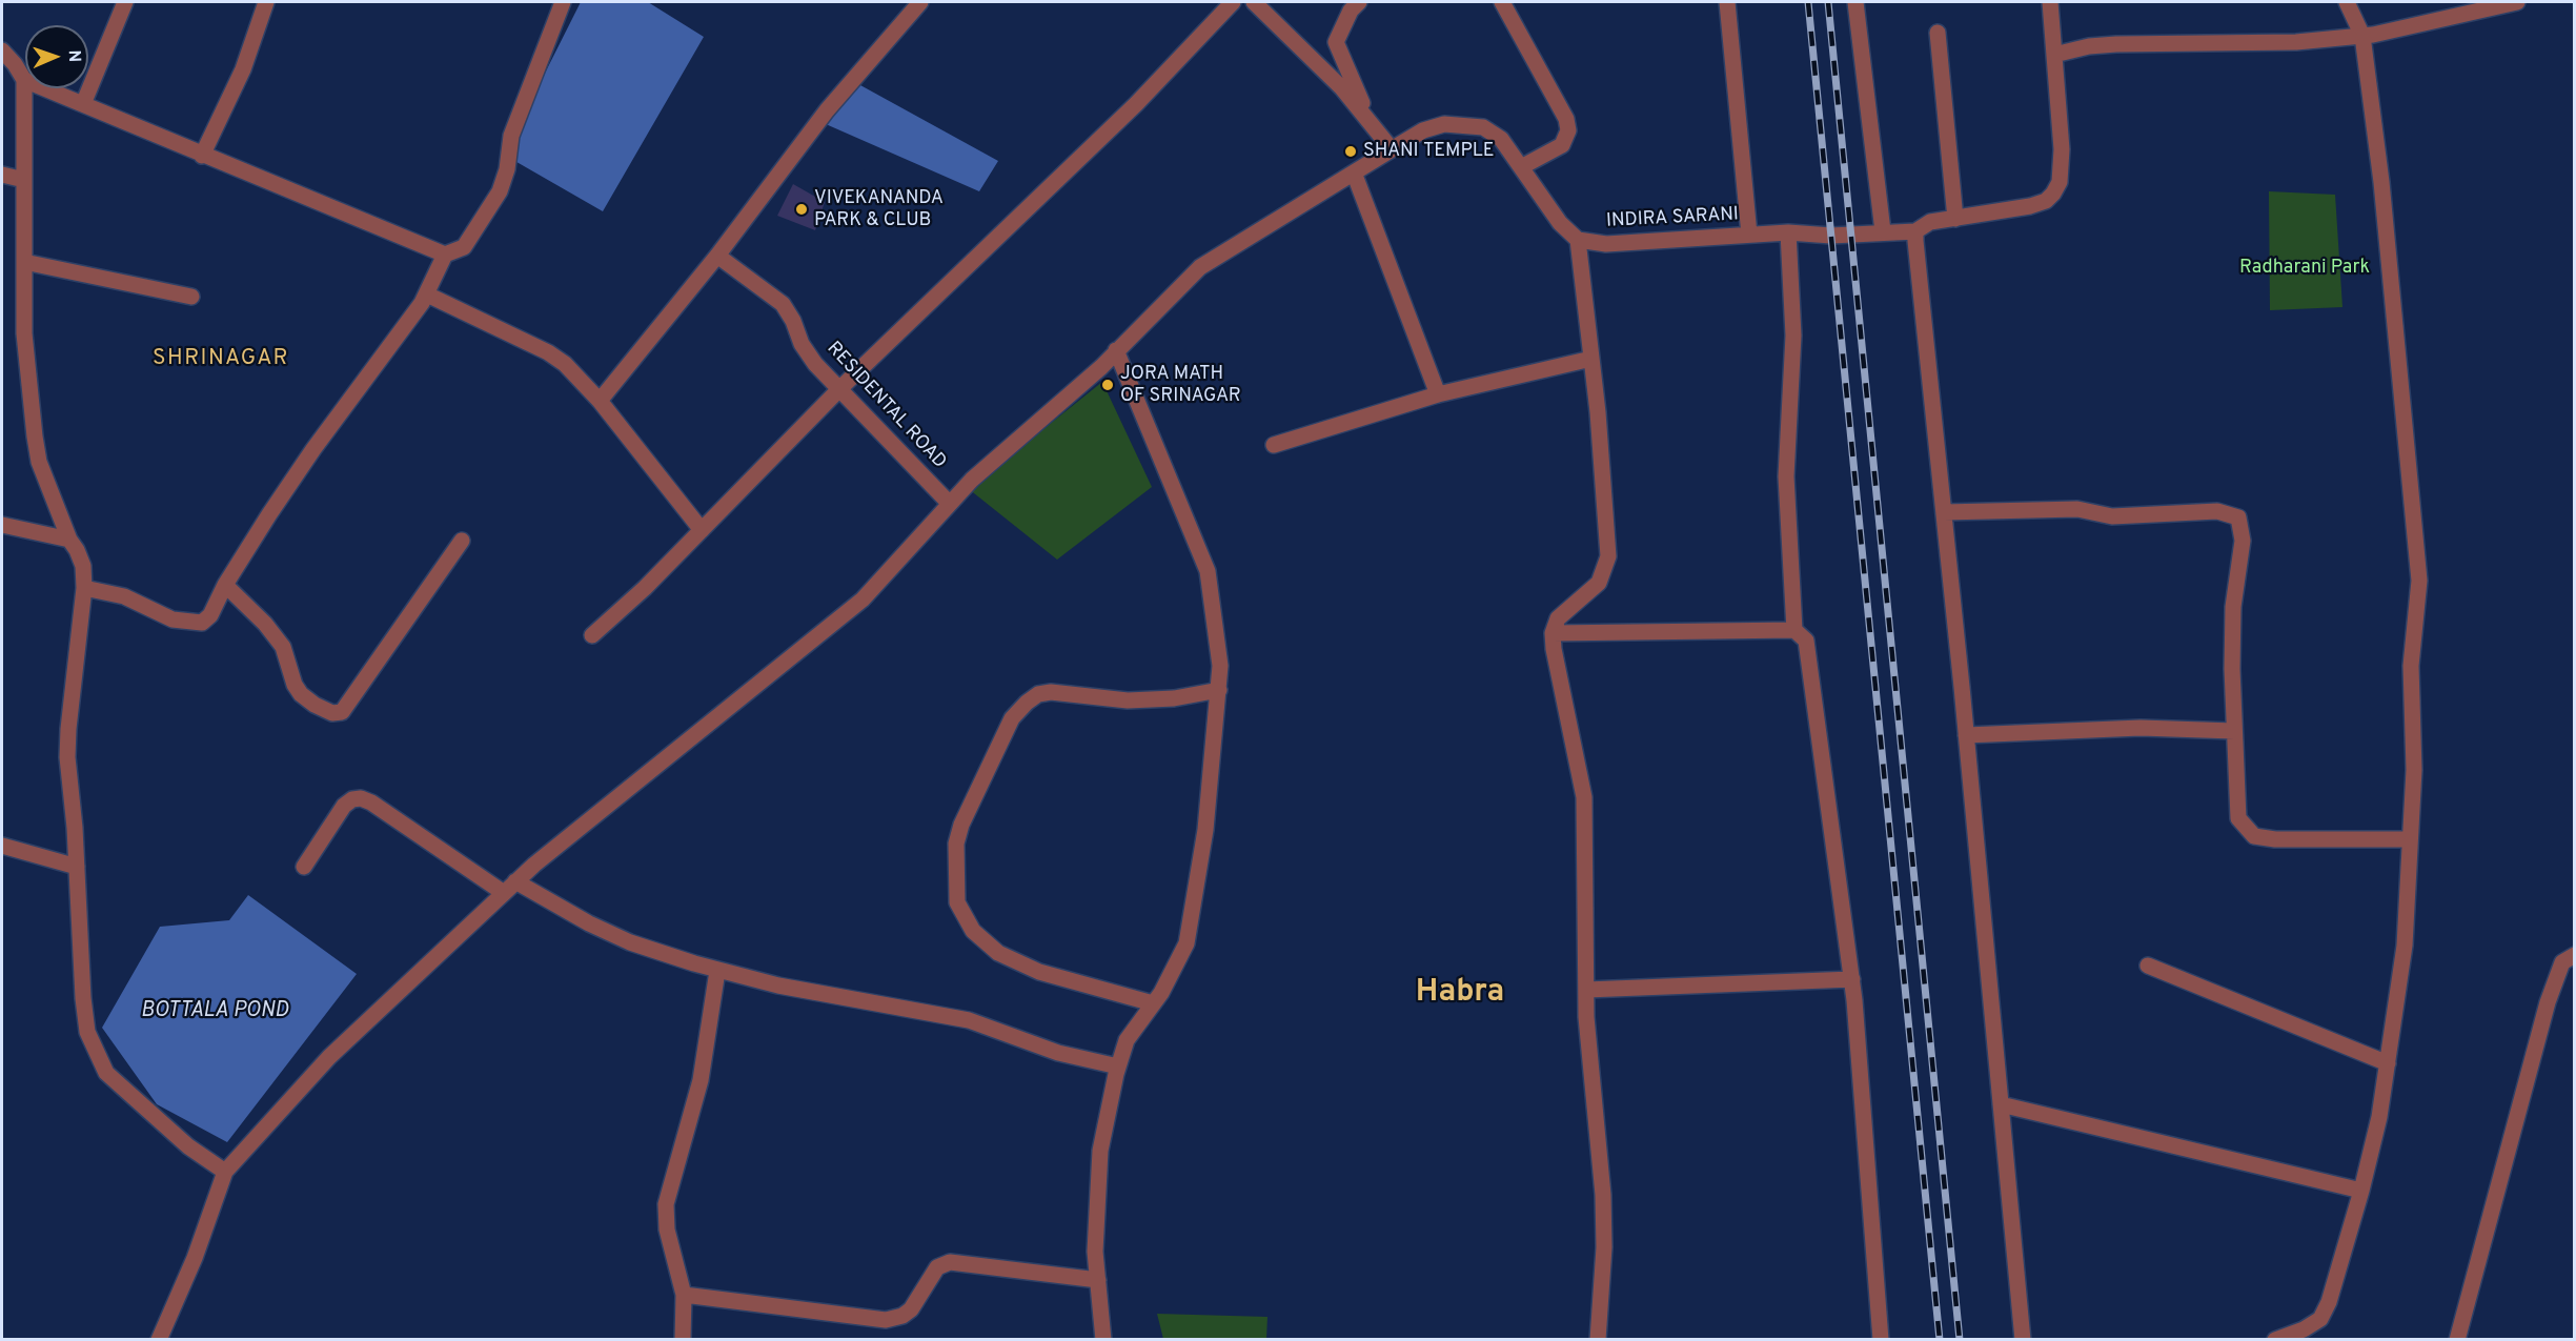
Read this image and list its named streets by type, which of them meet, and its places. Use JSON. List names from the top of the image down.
{
  "streets": {
    "street": ["INDIRA SARANI", "RESIDENTAL ROAD"]
  },
  "districts": ["SHRINAGAR", "Habra"],
  "water": ["BOTTALA POND"],
  "parks": ["Radharani Park"],
  "places": ["SHANI TEMPLE", "VIVEKANANDA PARK & CLUB", "JORA MATH OF SRINAGAR"],
  "north": "right"
}
